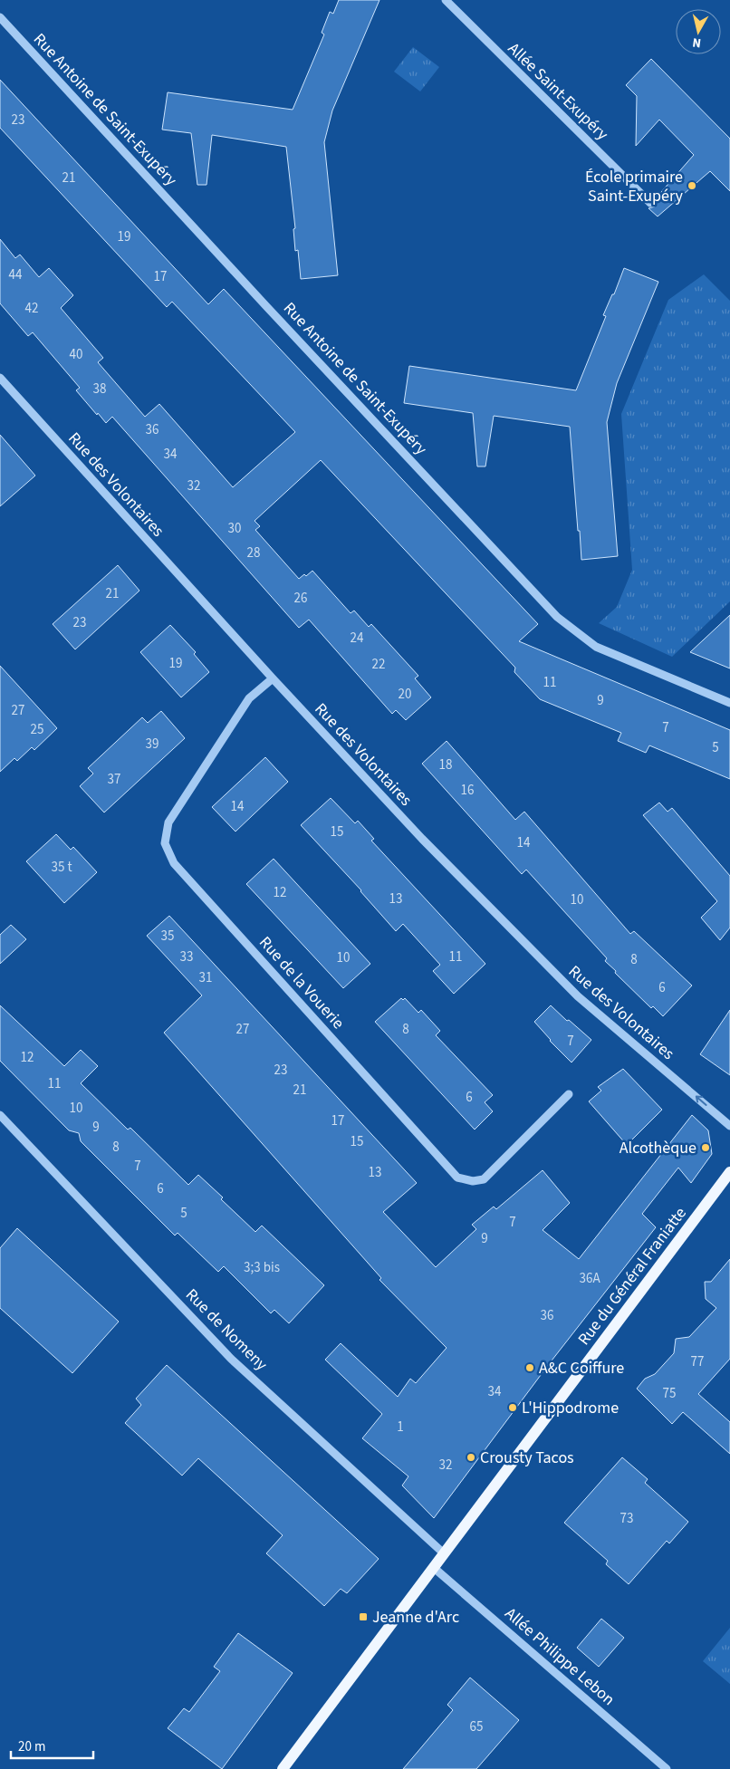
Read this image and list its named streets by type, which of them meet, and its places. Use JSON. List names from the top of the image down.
{
  "streets": {
    "main road": ["Rue du Général Franiatte"],
    "street": [
      "Allée Saint-Exupéry",
      "Rue Antoine de Saint-Exupéry",
      "Rue des Volontaires",
      "Rue de la Vouerie",
      "Rue de Nomeny",
      "Allée Philippe Lebon"
    ]
  },
  "crossings": [
    ["Rue des Volontaires", "Rue de la Vouerie"],
    ["Rue du Général Franiatte", "Rue de Nomeny"],
    ["Rue du Général Franiatte", "Allée Philippe Lebon"]
  ],
  "one_way": ["Rue des Volontaires"],
  "places": {
    "other": [
      "École primaire Saint-Exupéry",
      "Alcothèque",
      "A&C Coiffure",
      "L'Hippodrome",
      "Crousty Tacos"
    ],
    "transit": ["Jeanne d'Arc"]
  },
  "house_numbers": [
    "23",
    "21",
    "19",
    "44",
    "17",
    "42",
    "40",
    "38",
    "36",
    "34",
    "32",
    "30",
    "28",
    "21",
    "26",
    "23",
    "24",
    "19",
    "22",
    "11",
    "20",
    "9",
    "27",
    "7",
    "25",
    "39",
    "5",
    "18",
    "37",
    "16",
    "14",
    "15",
    "14",
    "35 t",
    "12",
    "13",
    "10",
    "35",
    "33",
    "11",
    "10",
    "8",
    "31",
    "6",
    "27",
    "8",
    "7",
    "12",
    "23",
    "11",
    "21",
    "6",
    "10",
    "17",
    "9",
    "15",
    "8",
    "7",
    "13",
    "6",
    "5",
    "7",
    "9",
    "3;3 bis",
    "36A",
    "36",
    "77",
    "34",
    "75",
    "1",
    "32",
    "73",
    "65"
  ],
  "scale_bar": "20 m",
  "north": "bottom"
}
